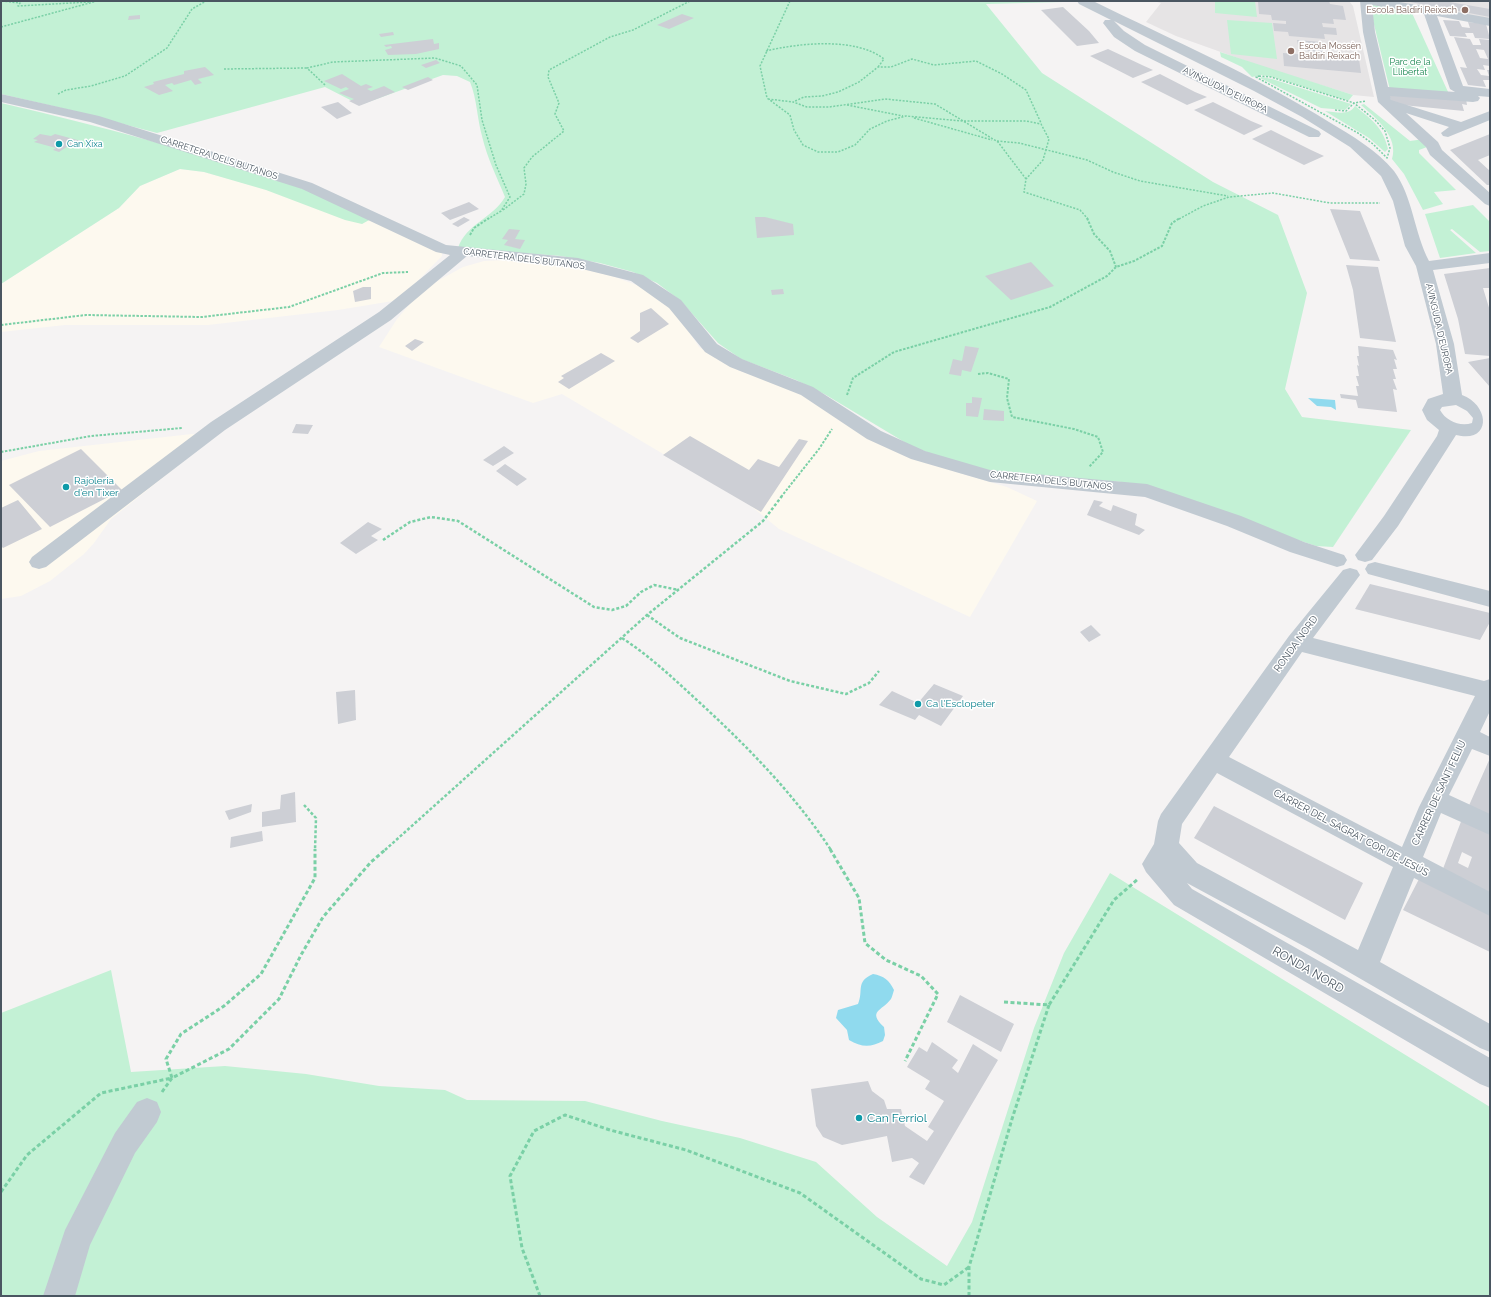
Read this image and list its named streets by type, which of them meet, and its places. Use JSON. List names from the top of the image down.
{
  "streets": {
    "street": [
      "AVINGUDA D'EUROPA",
      "CARRETERA DELS BUTANOS",
      "RONDA NORD",
      "CARRER DE SANT FELIU",
      "CARRER DEL SAGRAT COR DE JESÚS"
    ]
  },
  "crossings": [
    ["CARRETERA DELS BUTANOS", "RONDA NORD"],
    ["RONDA NORD", "CARRER DEL SAGRAT COR DE JESÚS"],
    ["CARRER DE SANT FELIU", "CARRER DEL SAGRAT COR DE JESÚS"]
  ],
  "parks": ["Parc de la Llibertat"],
  "places": [
    "Escola Baldiri Reixach",
    "Escola Mossèn Baldiri Reixach",
    "Can Xixa",
    "Rajoleria d'en Tixer",
    "Ca l'Esclopeter",
    "Can Ferriol"
  ]
}
